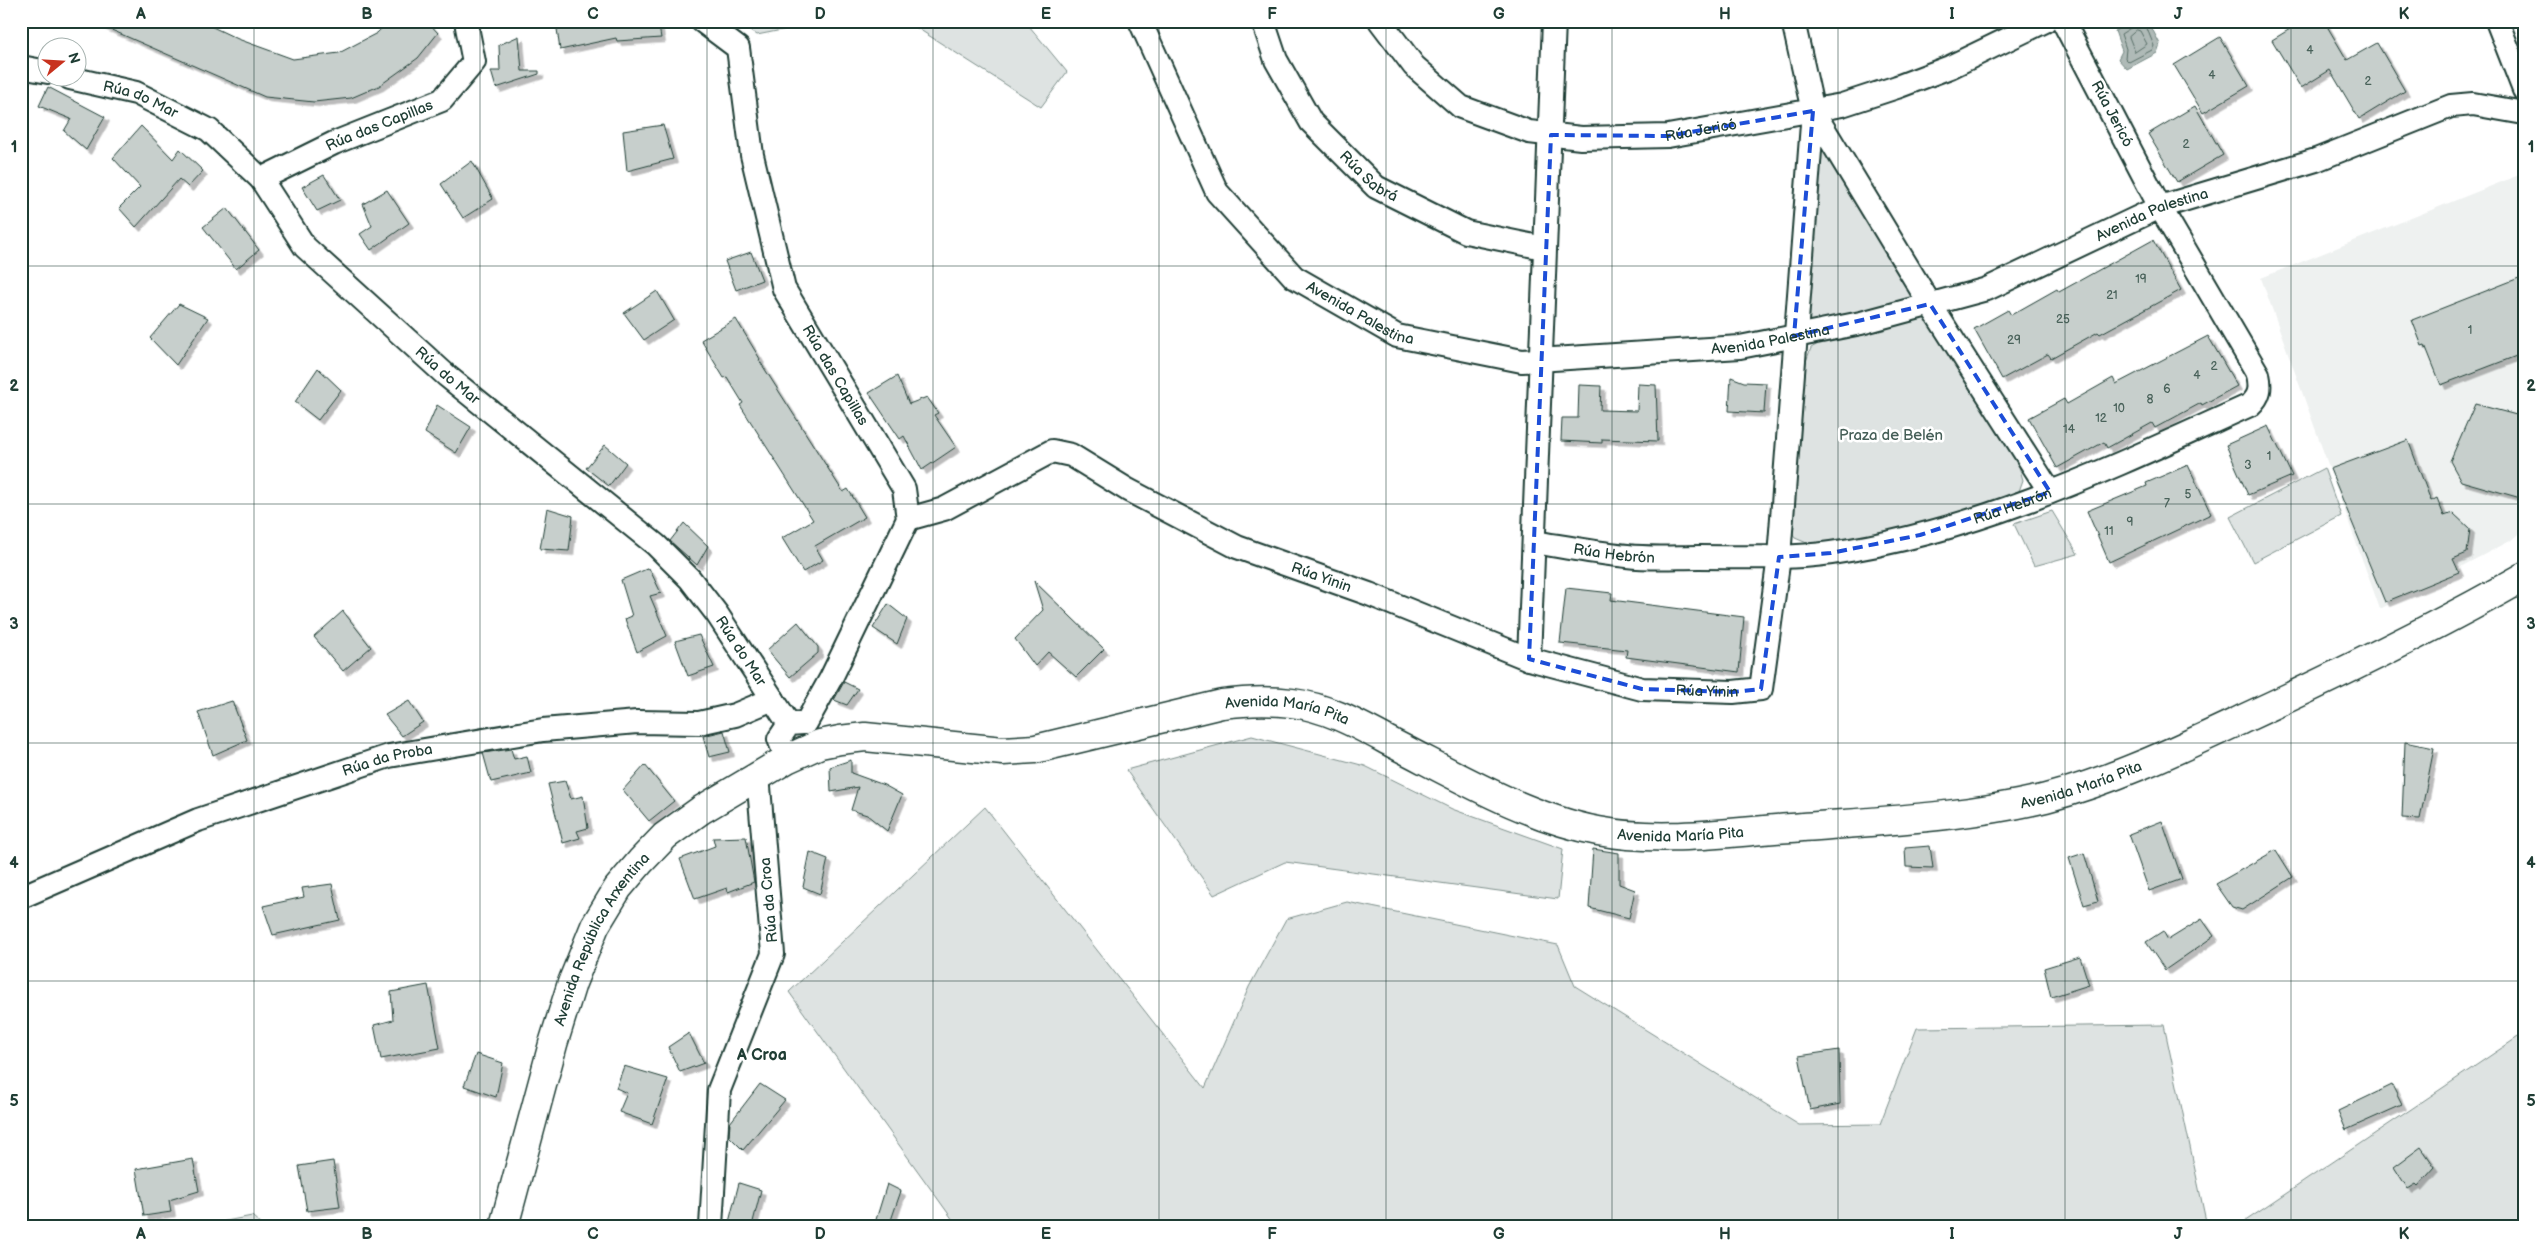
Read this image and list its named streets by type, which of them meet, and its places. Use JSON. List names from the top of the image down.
{
  "streets": {
    "main road": ["Avenida María Pita", "Avenida República Arxentina"],
    "street": [
      "Rúa do Mar",
      "Rúa Jericó",
      "Rúa das Capillas",
      "Rúa Sabrá",
      "Avenida Palestina",
      "Rúa Hebrón",
      "Rúa Yinin",
      "Rúa da Proba",
      "Rúa da Croa"
    ]
  },
  "crossings": [
    ["Rúa do Mar", "Rúa das Capillas"],
    ["Rúa do Mar", "Avenida María Pita"],
    ["Rúa do Mar", "Rúa da Proba"],
    ["Rúa do Mar", "Avenida República Arxentina"],
    ["Rúa Jericó", "Avenida Palestina"],
    ["Rúa Jericó", "Rúa Hebrón"],
    ["Rúa das Capillas", "Rúa Yinin"],
    ["Avenida Palestina", "Rúa Hebrón"],
    ["Rúa Hebrón", "Rúa Yinin"],
    ["Avenida María Pita", "Avenida República Arxentina"],
    ["Rúa da Croa", "Avenida República Arxentina"]
  ],
  "districts": ["A Croa"],
  "parks": ["Praza de Belén"],
  "house_numbers": [
    "4",
    "4",
    "2",
    "2",
    "19",
    "21",
    "25",
    "1",
    "29",
    "2",
    "4",
    "6",
    "8",
    "10",
    "12",
    "14",
    "1",
    "3",
    "5",
    "7",
    "9",
    "11"
  ],
  "north": "right",
  "grid": {
    "columns": [
      "A",
      "B",
      "C",
      "D",
      "E",
      "F",
      "G",
      "H",
      "I",
      "J",
      "K"
    ],
    "rows": [
      "1",
      "2",
      "3",
      "4",
      "5"
    ]
  }
}
